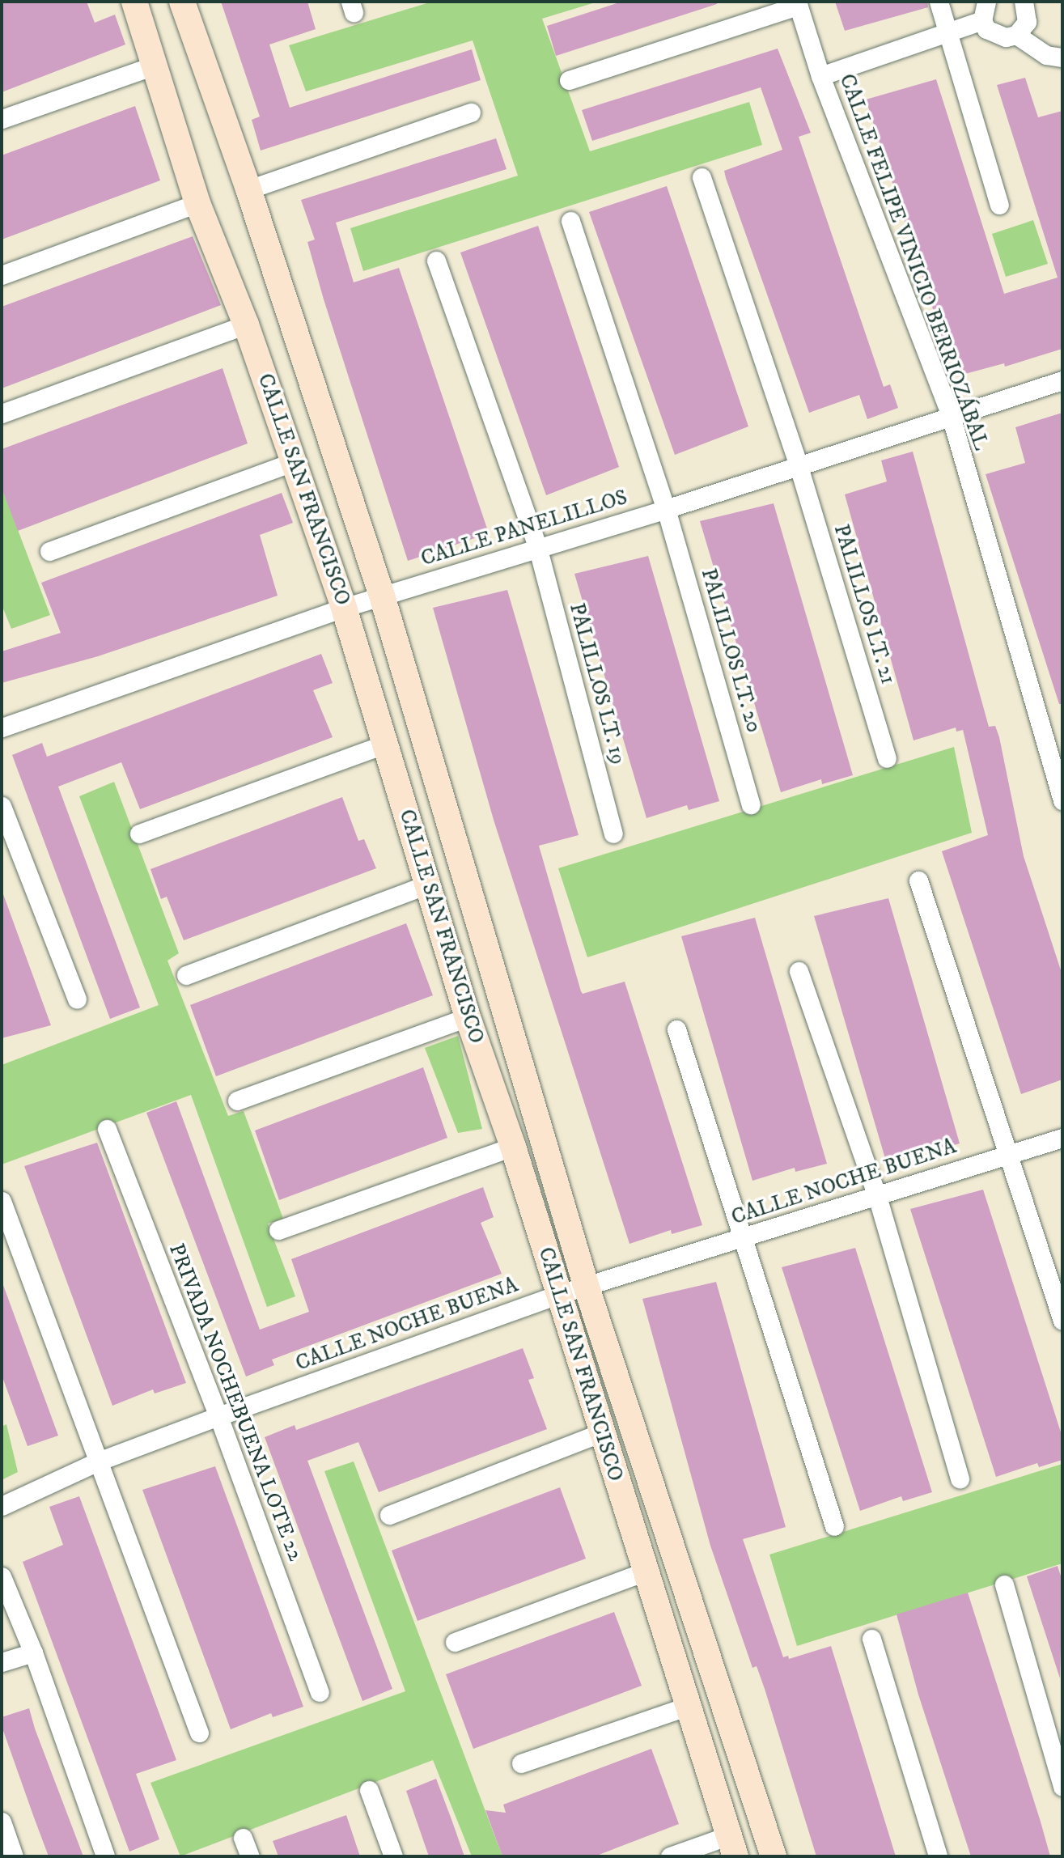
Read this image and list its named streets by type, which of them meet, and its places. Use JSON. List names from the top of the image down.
{
  "streets": {
    "street": [
      "CALLE FELIPE VINICIO BERRIOZÁBAL",
      "CALLE SAN FRANCISCO",
      "CALLE PANELILLOS",
      "PALILLOS LT. 21",
      "PALILLOS LT. 20",
      "PALILLOS LT. 19",
      "CALLE NOCHE BUENA",
      "PRIVADA NOCHEBUENA LOTE 22"
    ]
  },
  "crossings": [
    ["CALLE FELIPE VINICIO BERRIOZÁBAL", "CALLE PANELILLOS"],
    ["CALLE SAN FRANCISCO", "CALLE PANELILLOS"],
    ["CALLE SAN FRANCISCO", "CALLE NOCHE BUENA"],
    ["CALLE PANELILLOS", "PALILLOS LT. 21"],
    ["CALLE PANELILLOS", "PALILLOS LT. 20"],
    ["CALLE PANELILLOS", "PALILLOS LT. 19"],
    ["CALLE NOCHE BUENA", "PRIVADA NOCHEBUENA LOTE 22"]
  ]
}
